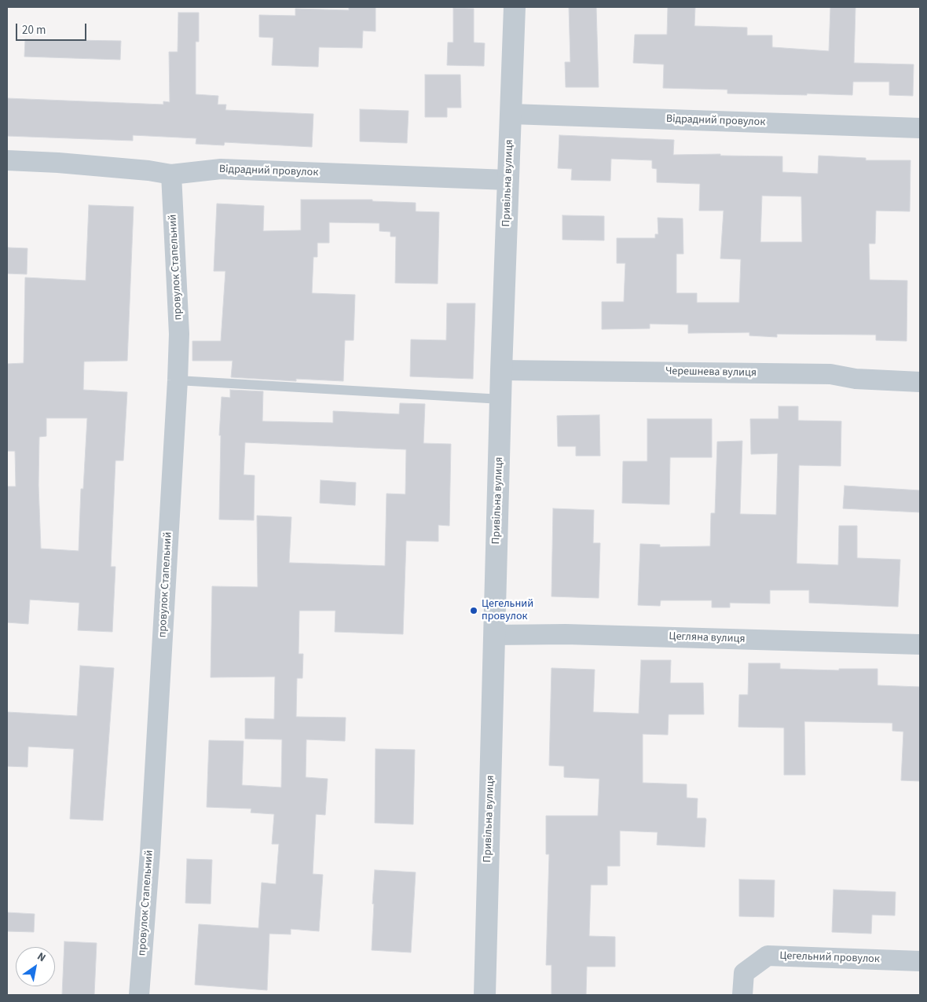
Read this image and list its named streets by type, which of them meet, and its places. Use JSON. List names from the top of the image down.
{
  "streets": {
    "street": [
      "Відрадний провулок",
      "Привільна вулиця",
      "провулок Стапельний",
      "Черешнева вулиця",
      "Цегляна вулиця",
      "Цегельний провулок"
    ]
  },
  "crossings": [
    ["Відрадний провулок", "Привільна вулиця"],
    ["Відрадний провулок", "провулок Стапельний"],
    ["Привільна вулиця", "Черешнева вулиця"],
    ["Привільна вулиця", "Цегляна вулиця"]
  ],
  "places": ["Цегельний провулок"],
  "scale_bar": "20 m",
  "north": "top right"
}
